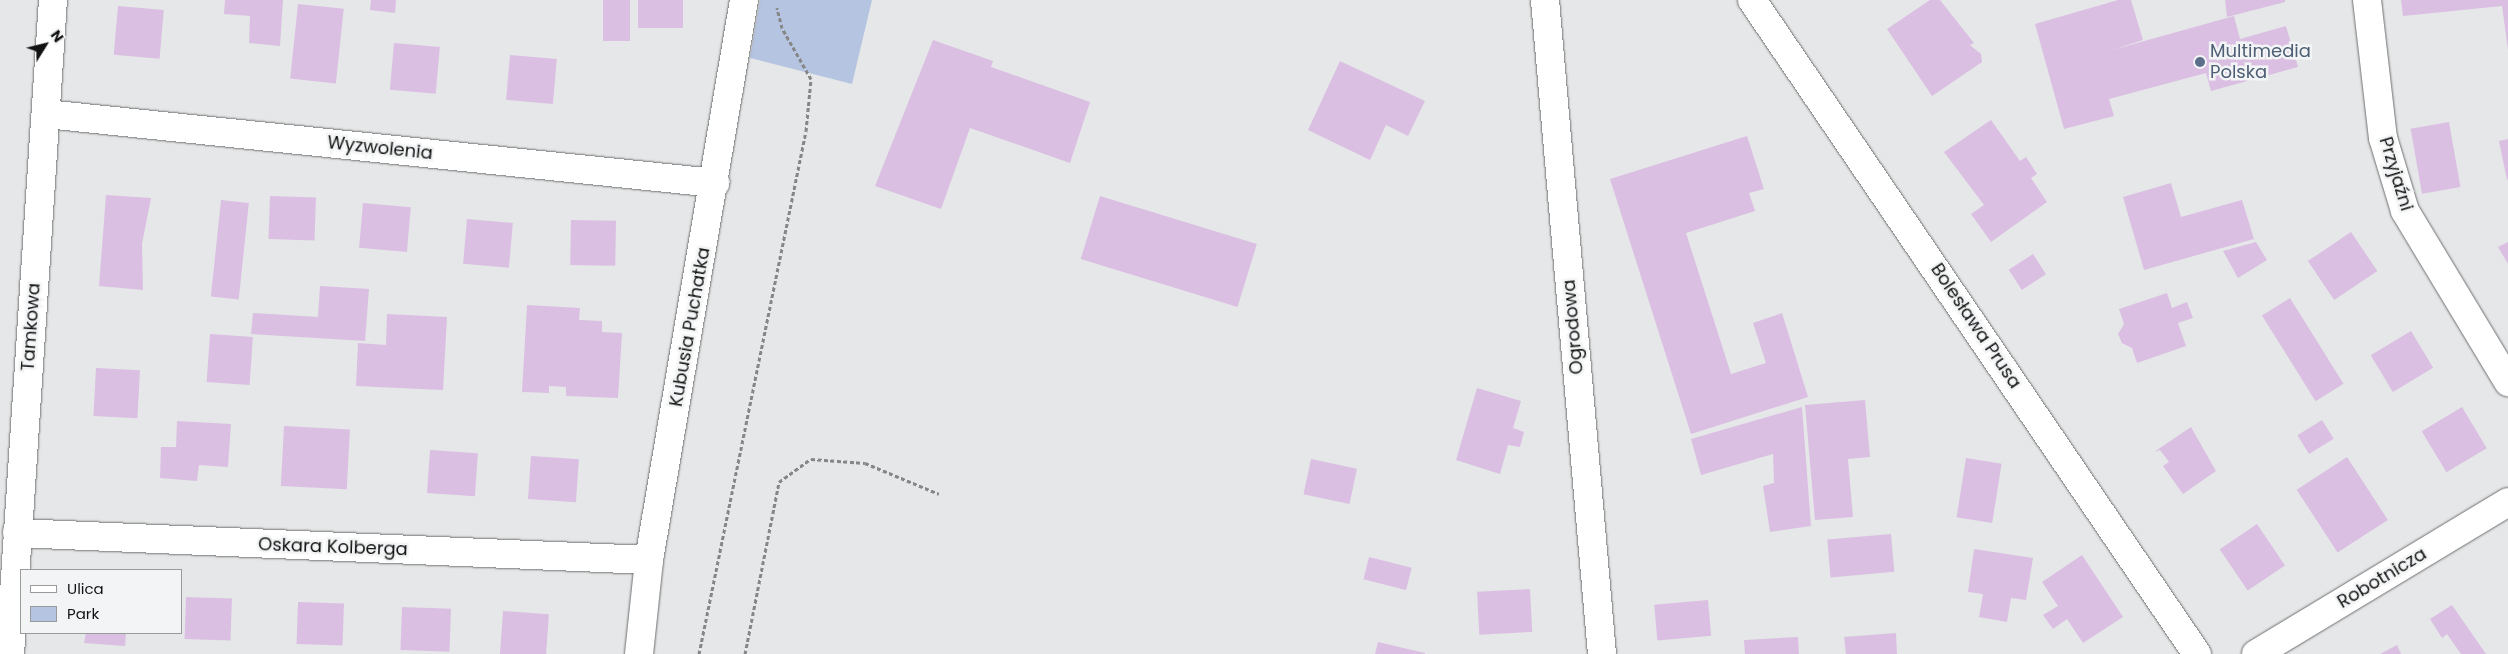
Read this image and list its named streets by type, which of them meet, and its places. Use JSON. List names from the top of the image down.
{
  "streets": {
    "street": [
      "Wyzwolenia",
      "Przyjaźni",
      "Bolesława Prusa",
      "Tamkowa",
      "Kubusia Puchatka",
      "Ogrodowa",
      "Oskara Kolberga",
      "Robotnicza"
    ]
  },
  "crossings": [
    ["Wyzwolenia", "Tamkowa"],
    ["Wyzwolenia", "Kubusia Puchatka"],
    ["Tamkowa", "Oskara Kolberga"],
    ["Kubusia Puchatka", "Oskara Kolberga"]
  ],
  "places": ["Multimedia Polska"],
  "legend": ["Ulica", "Park"],
  "north": "top right"
}
